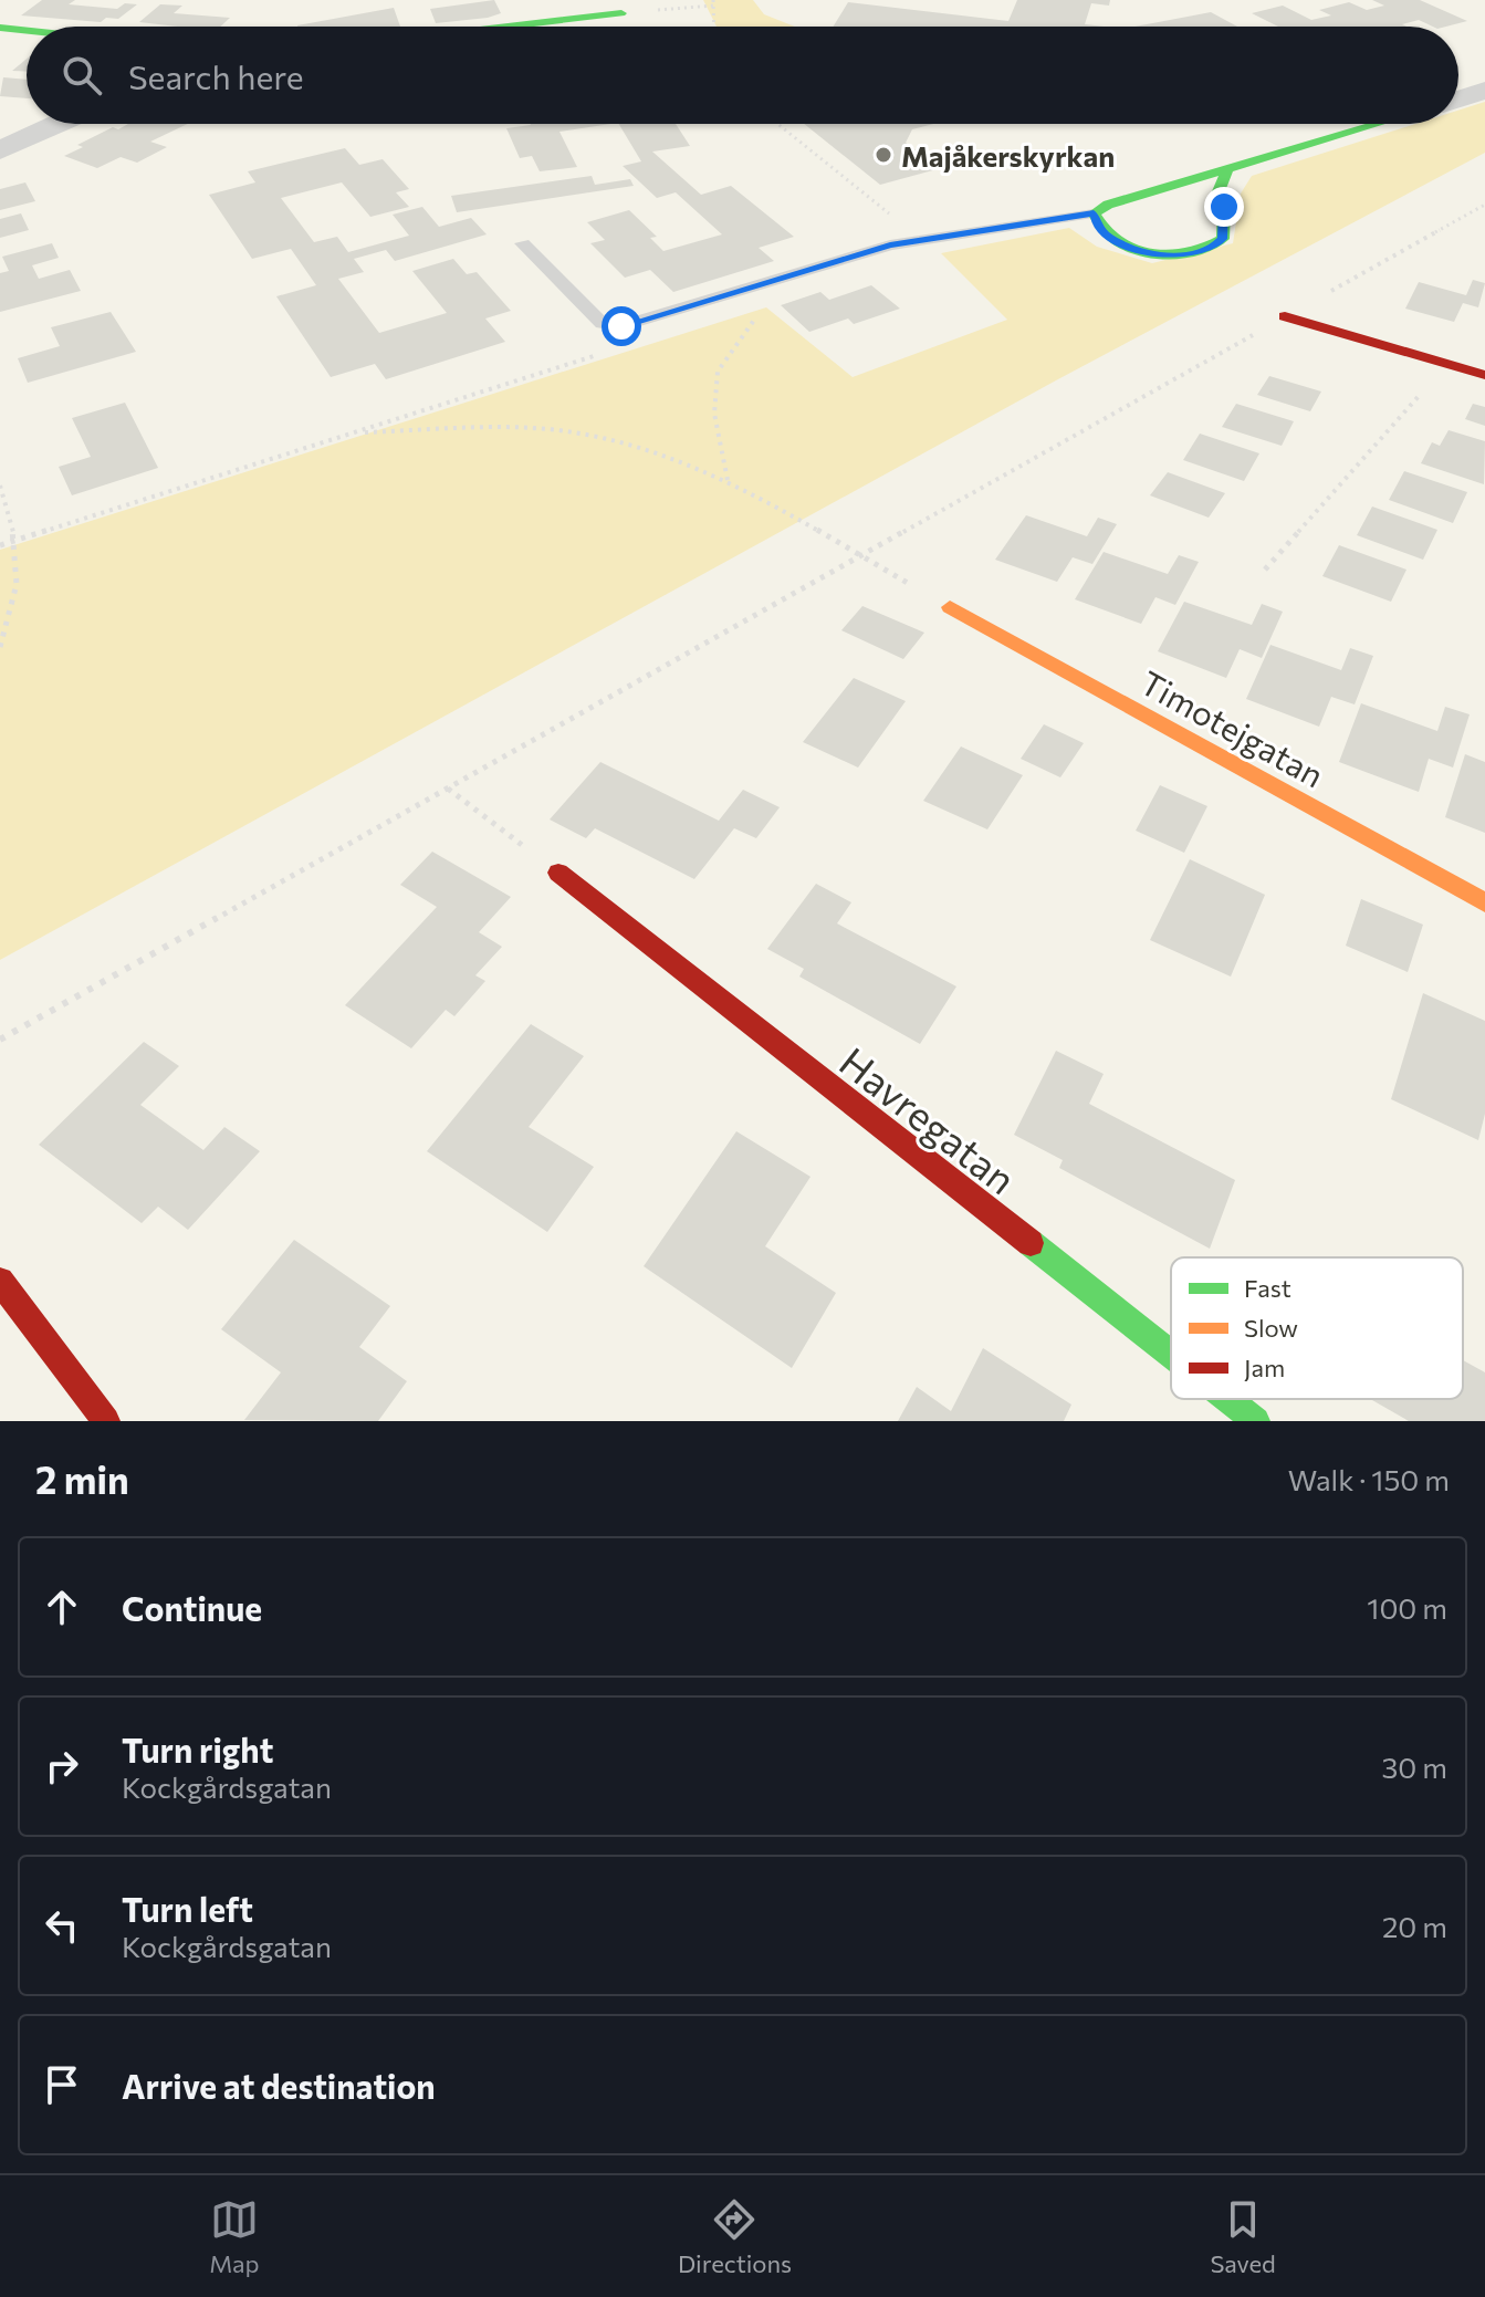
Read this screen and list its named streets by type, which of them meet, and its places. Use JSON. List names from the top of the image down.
{
  "streets": {
    "street": ["Timotejgatan", "Havregatan"]
  },
  "places": ["Majåkerskyrkan"],
  "legend": ["Fast", "Slow", "Jam"],
  "page": {
    "search": "Search here",
    "heading": ["2 min", "Walk · 150 m"],
    "list": [
      ["Continue", "100 m"],
      ["Turn right", "Kockgårdsgatan", "30 m"],
      ["Turn left", "Kockgårdsgatan", "20 m"],
      "Arrive at destination"
    ],
    "nav": ["Map", "Directions", "Saved"]
  }
}
